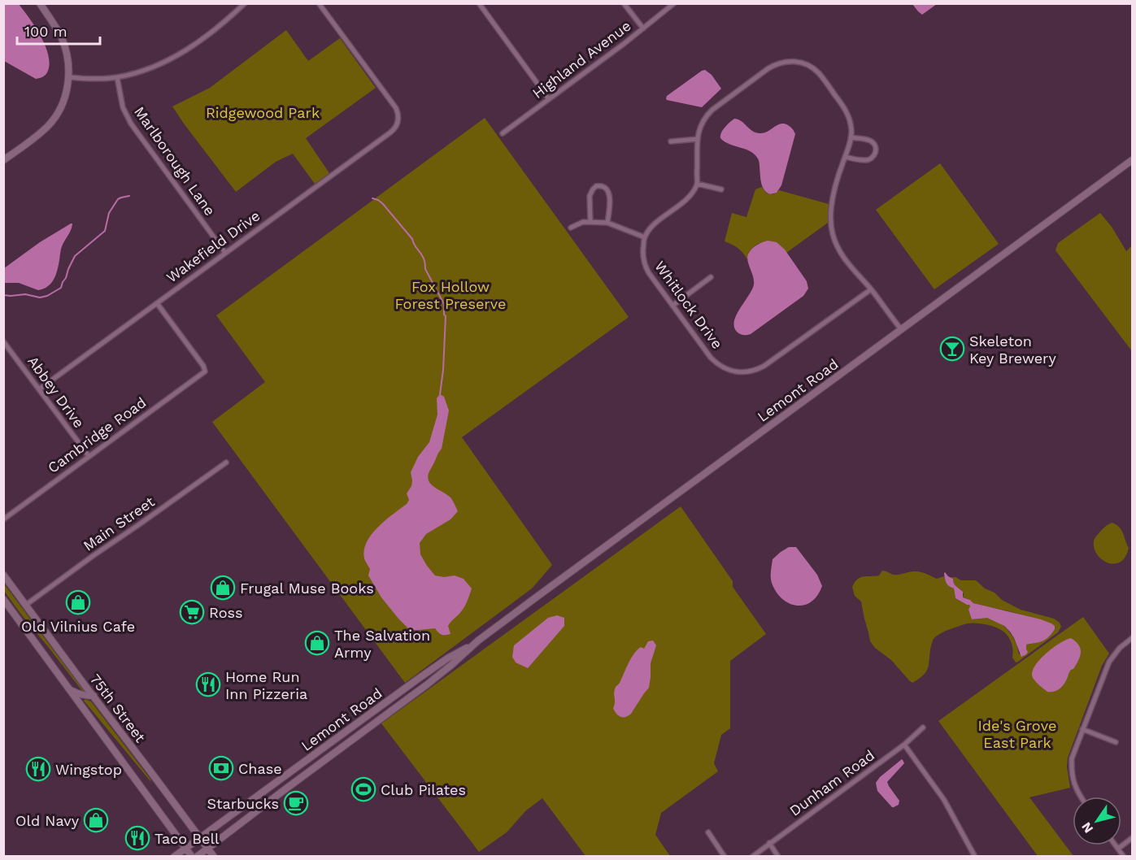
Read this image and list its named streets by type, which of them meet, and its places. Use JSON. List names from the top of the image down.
{
  "streets": {
    "main road": ["Lemont Road", "75th Street"],
    "street": [
      "Highland Avenue",
      "Marlborough Lane",
      "Wakefield Drive",
      "Whitlock Drive",
      "Abbey Drive",
      "Cambridge Road",
      "Main Street",
      "Dunham Road"
    ]
  },
  "crossings": [
    ["Marlborough Lane", "Wakefield Drive"],
    ["Wakefield Drive", "Abbey Drive"],
    ["Wakefield Drive", "Cambridge Road"],
    ["Lemont Road", "75th Street"],
    ["Abbey Drive", "Cambridge Road"],
    ["Main Street", "75th Street"]
  ],
  "parks": ["Ridgewood Park", "Fox Hollow Forest Preserve", "Ide's Grove East Park"],
  "places": {
    "bar": ["Skeleton Key Brewery"],
    "shop": [
      "Frugal Muse Books",
      "Old Vilnius Cafe",
      "The Salvation Army",
      "Old Navy"
    ],
    "supermarket": ["Ross"],
    "restaurant": ["Home Run Inn Pizzeria", "Wingstop", "Taco Bell"],
    "bank": ["Chase"],
    "sports": ["Club Pilates"],
    "cafe": ["Starbucks"]
  },
  "scale_bar": "100 m",
  "north": "bottom left"
}
